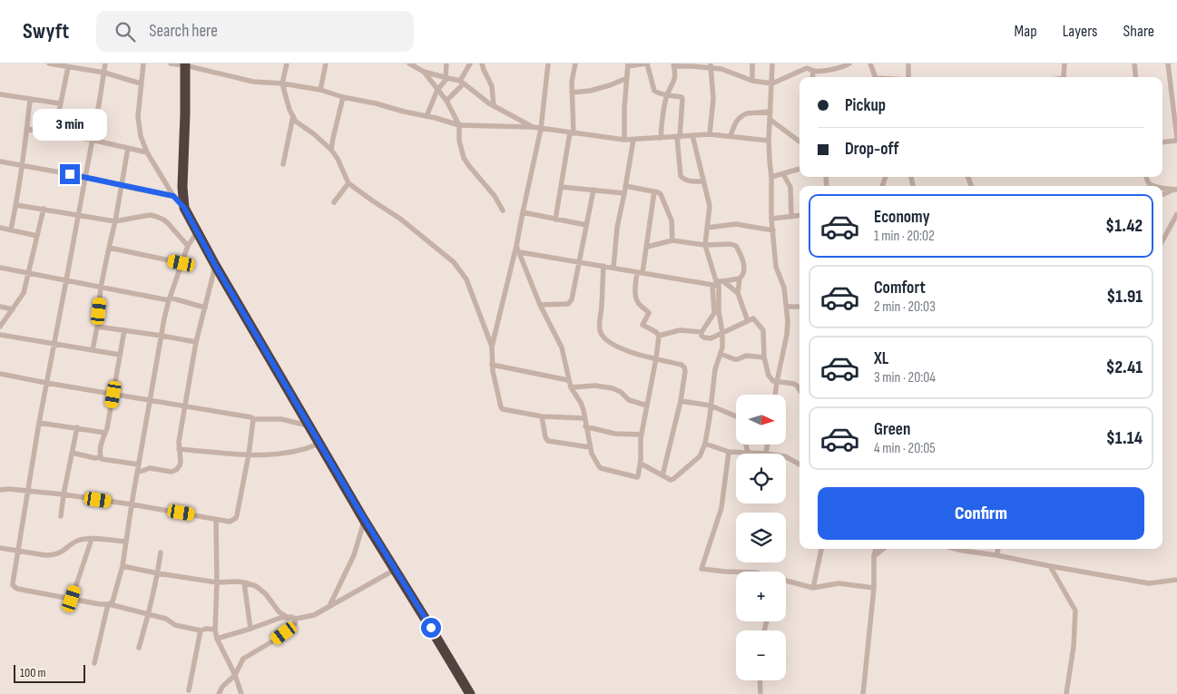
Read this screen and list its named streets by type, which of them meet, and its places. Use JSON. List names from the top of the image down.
{
  "scale_bar": "100 m",
  "north": "right",
  "page": {
    "header": "Swyft",
    "search": "Search here",
    "nav": ["Map", "Layers", "Share"],
    "banner": ["Pickup", "Drop-off"],
    "bubble": "3 min",
    "list": [
      {
        "name": "Economy",
        "note": "1 min · 20:02",
        "value": "$1.42"
      },
      {
        "name": "Comfort",
        "note": "2 min · 20:03",
        "value": "$1.91"
      },
      {
        "name": "XL",
        "note": "3 min · 20:04",
        "value": "$2.41"
      },
      {
        "name": "Green",
        "note": "4 min · 20:05",
        "value": "$1.14"
      }
    ],
    "map_buttons": ["+", "−"],
    "buttons": "Confirm",
    "scale": "100 m"
  }
}
